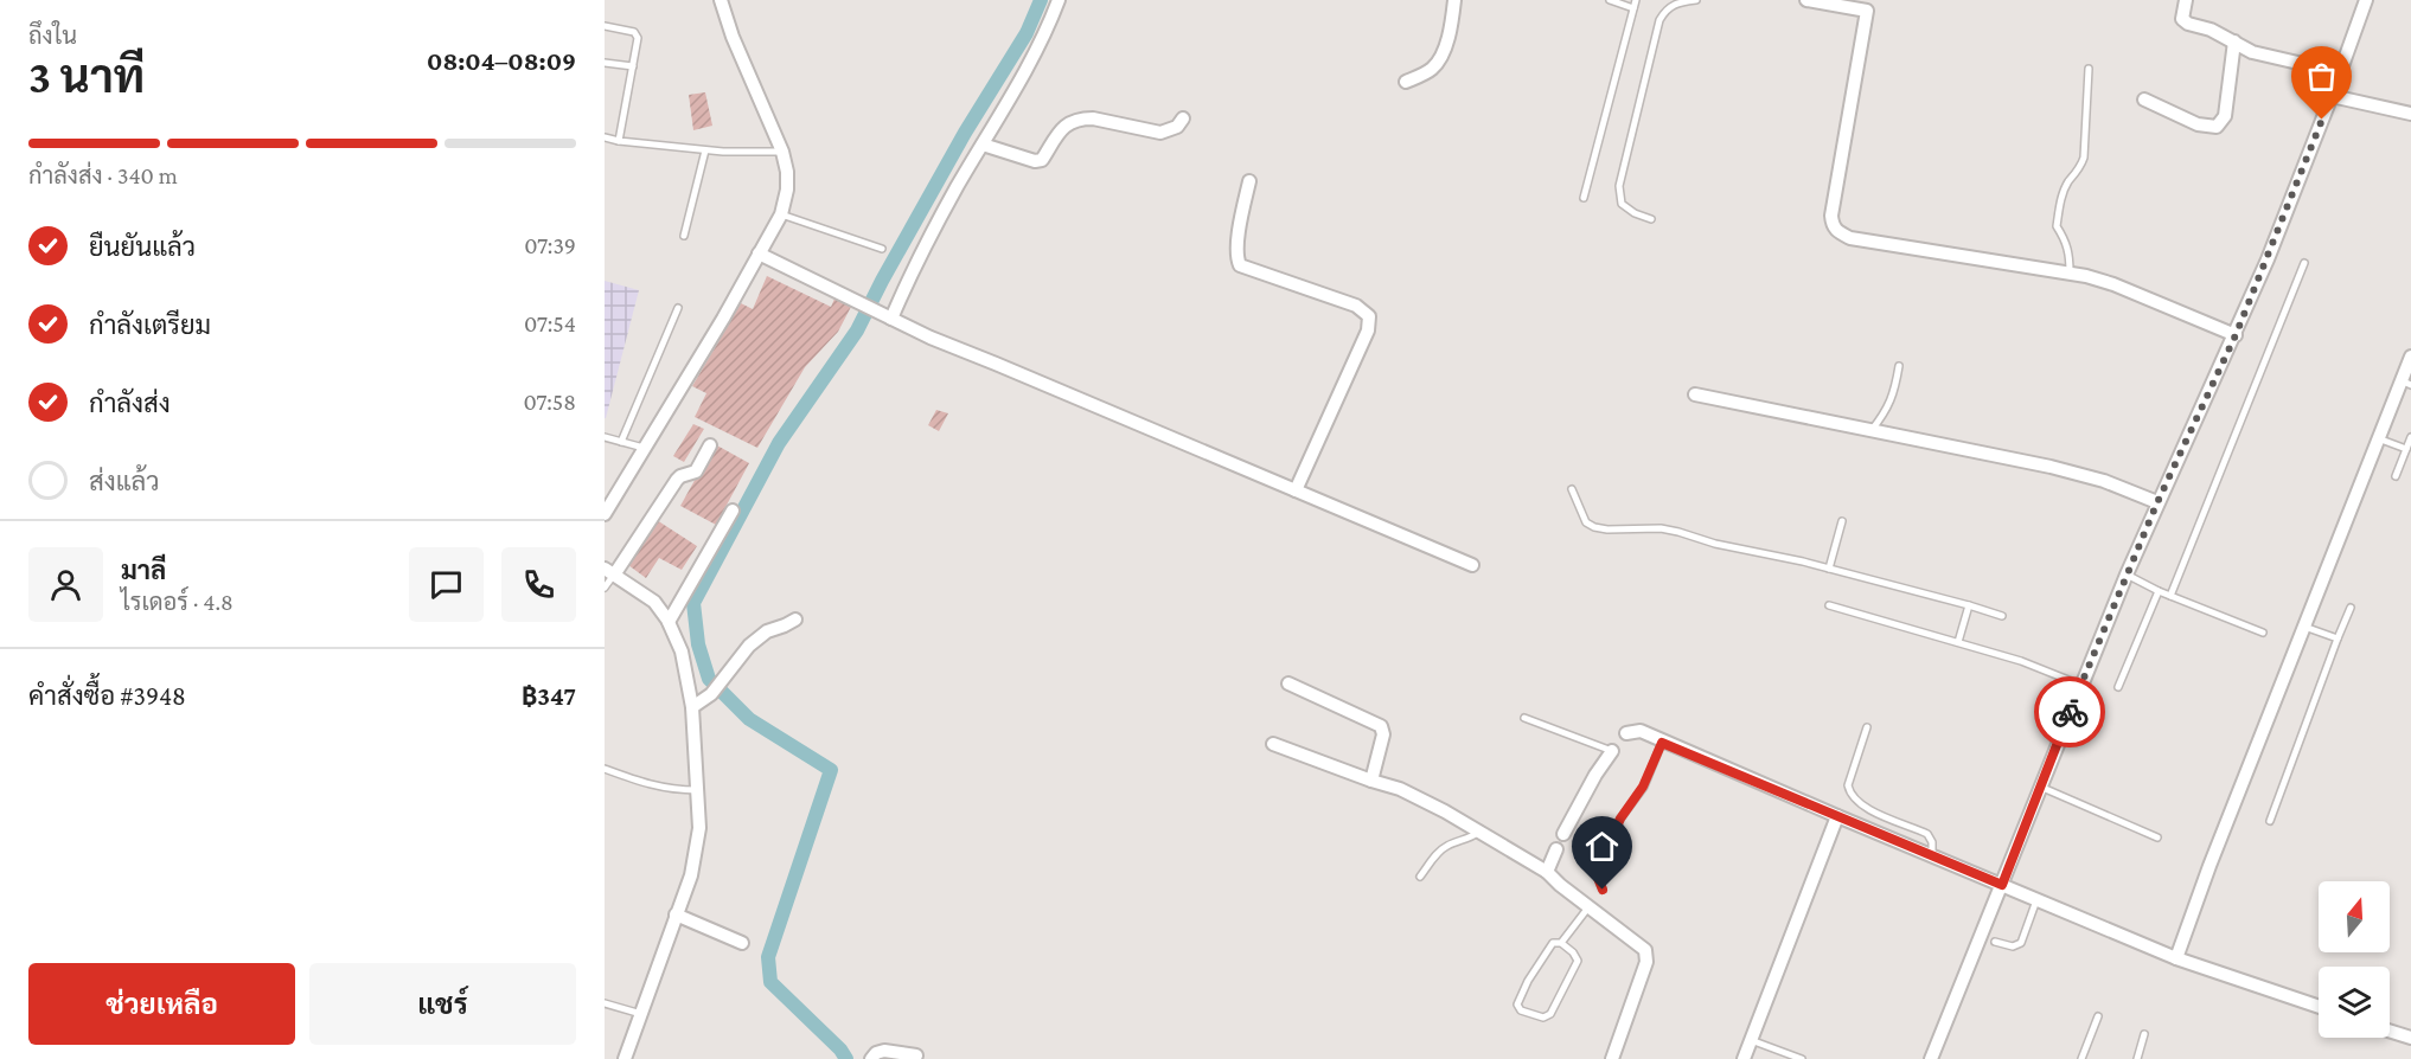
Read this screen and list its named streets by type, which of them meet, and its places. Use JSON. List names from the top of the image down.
{
  "north": "top",
  "page": {
    "heading": ["3 นาที", "ถึงใน", "08:04–08:09"],
    "panel": [
      "มาลี",
      "ไรเดอร์ · 4.8",
      "คำสั่งซื้อ #3948",
      "฿347"
    ],
    "bar": "กำลังส่ง · 340 m",
    "list": [
      ["ยืนยันแล้ว", "07:39"],
      ["กำลังเตรียม", "07:54"],
      ["กำลังส่ง", "07:58"],
      "ส่งแล้ว"
    ],
    "buttons": ["ช่วยเหลือ", "แชร์"]
  }
}
